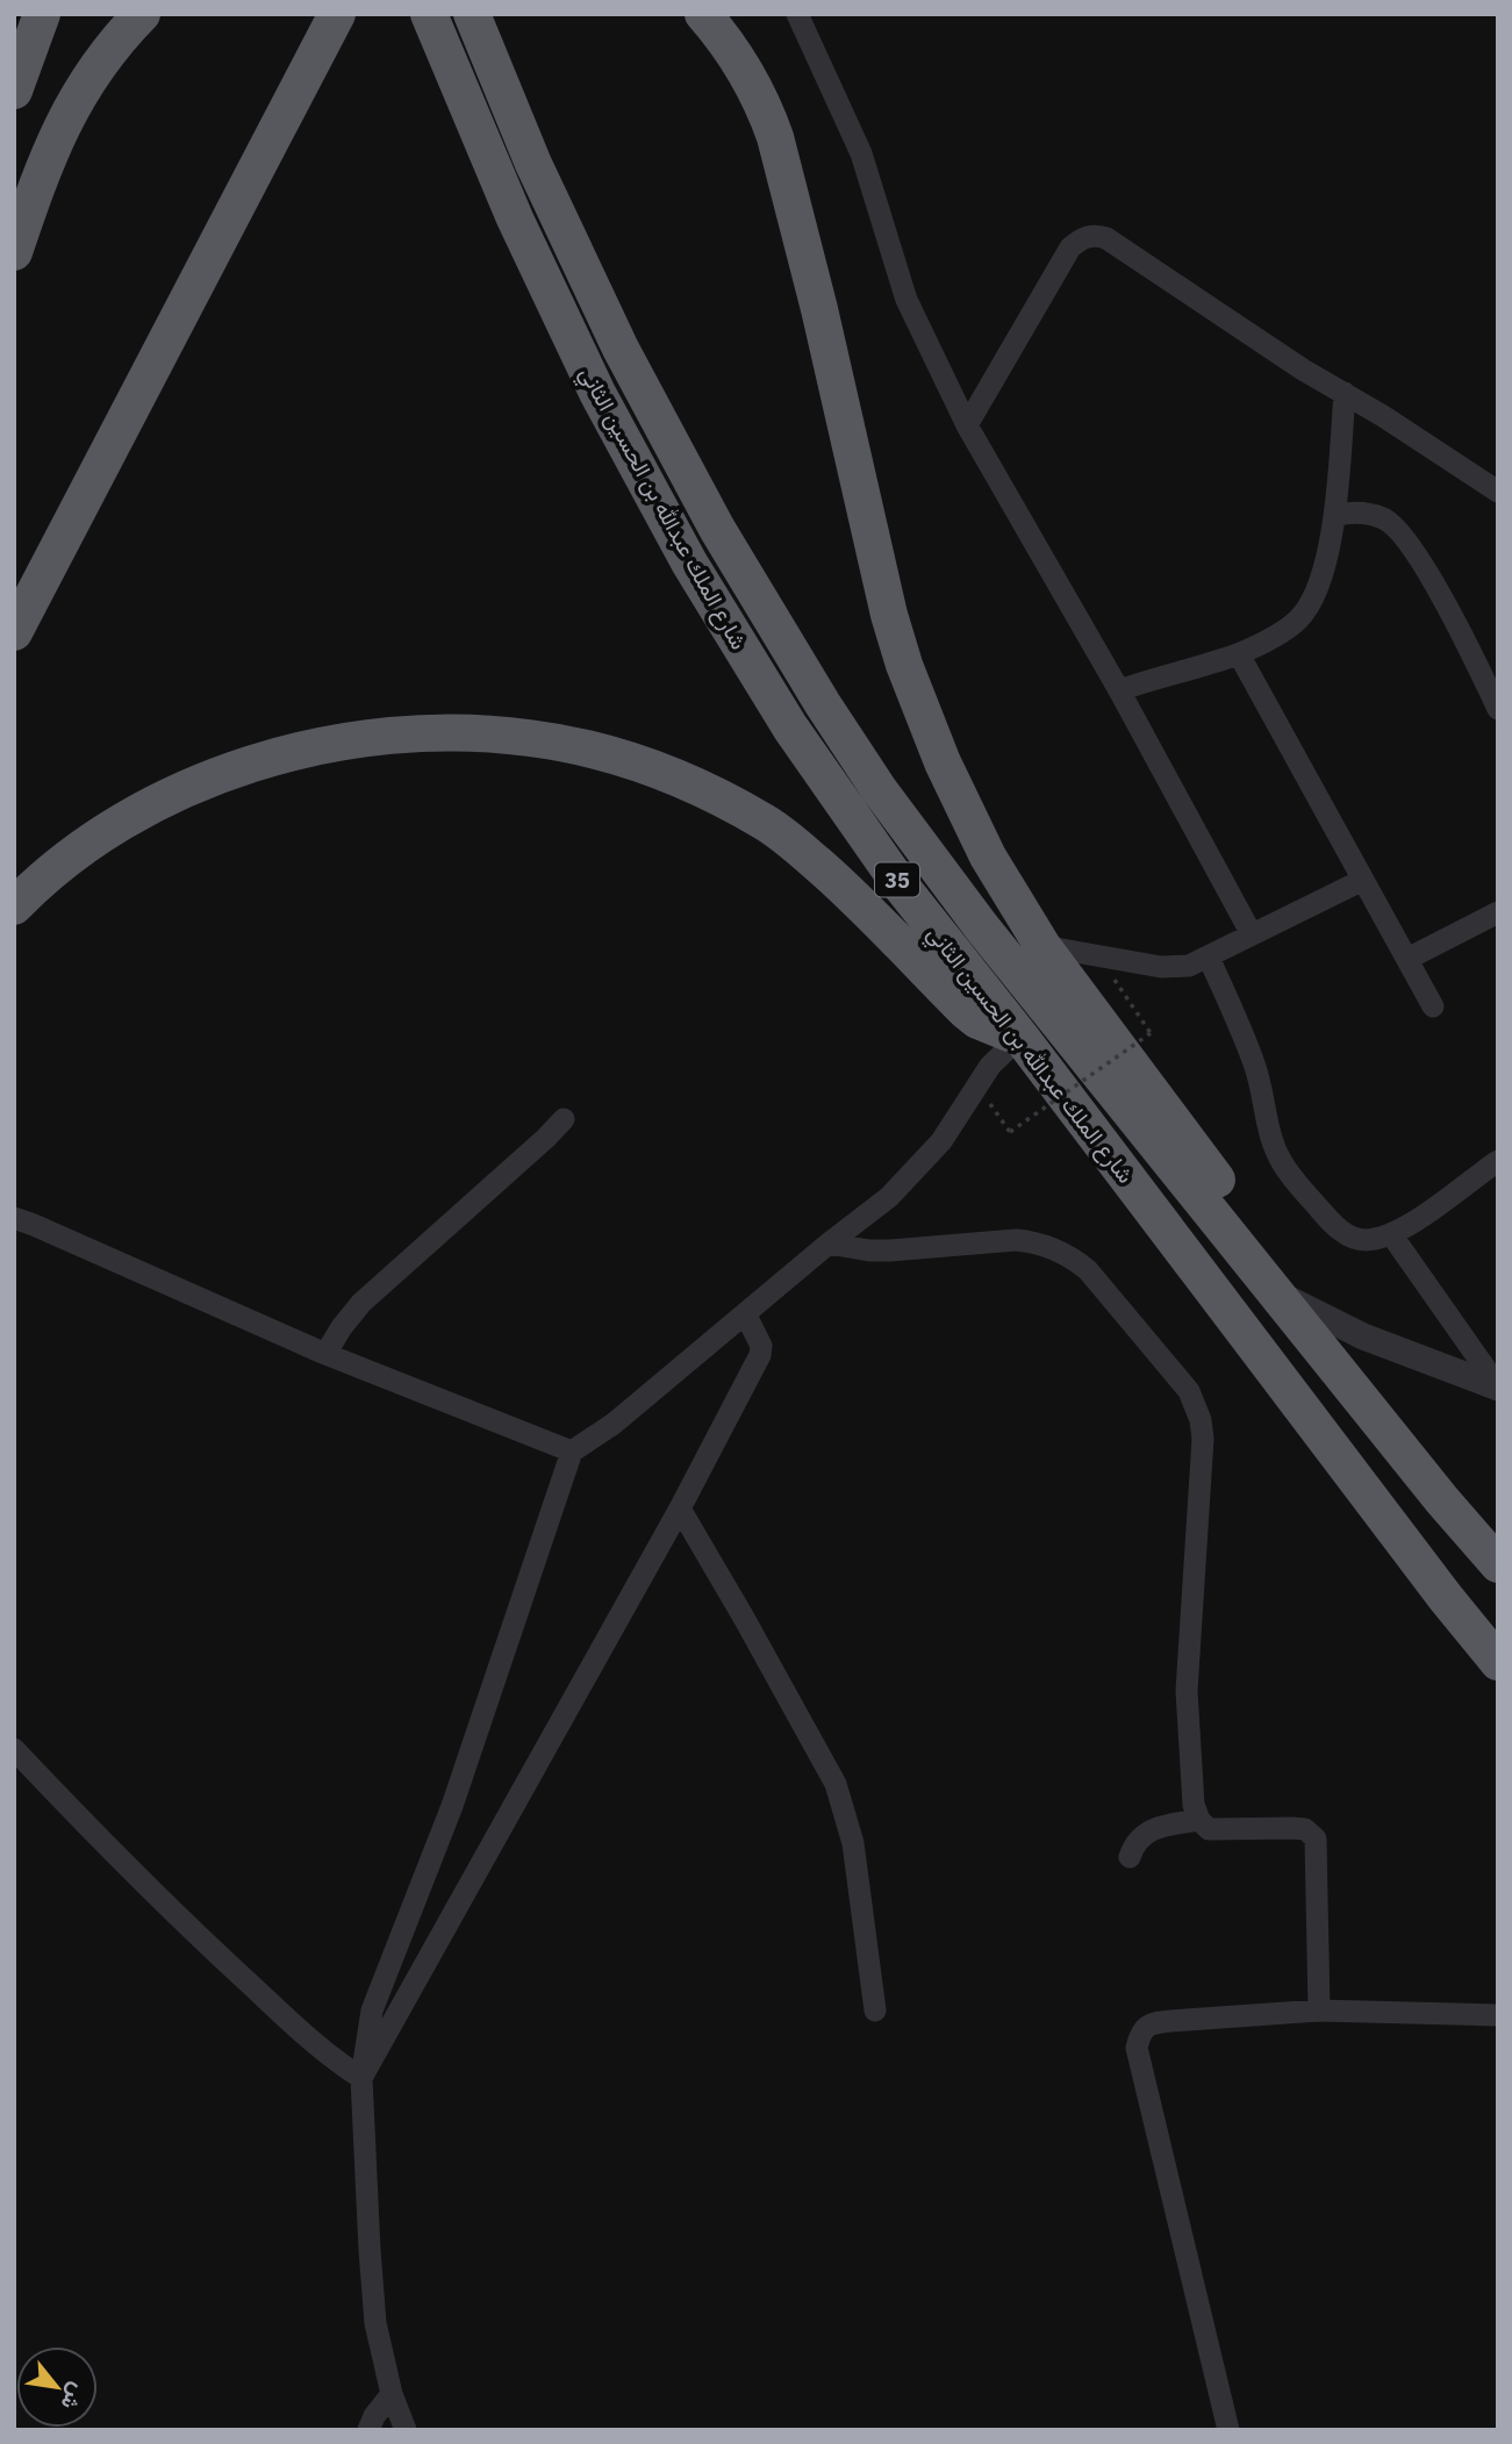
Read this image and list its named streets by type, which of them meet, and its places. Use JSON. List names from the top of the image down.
{
  "streets": {
    "highway": ["شارع الملك عبدالله بن الحسين الثاني", "35"]
  },
  "north": "bottom right"
}
